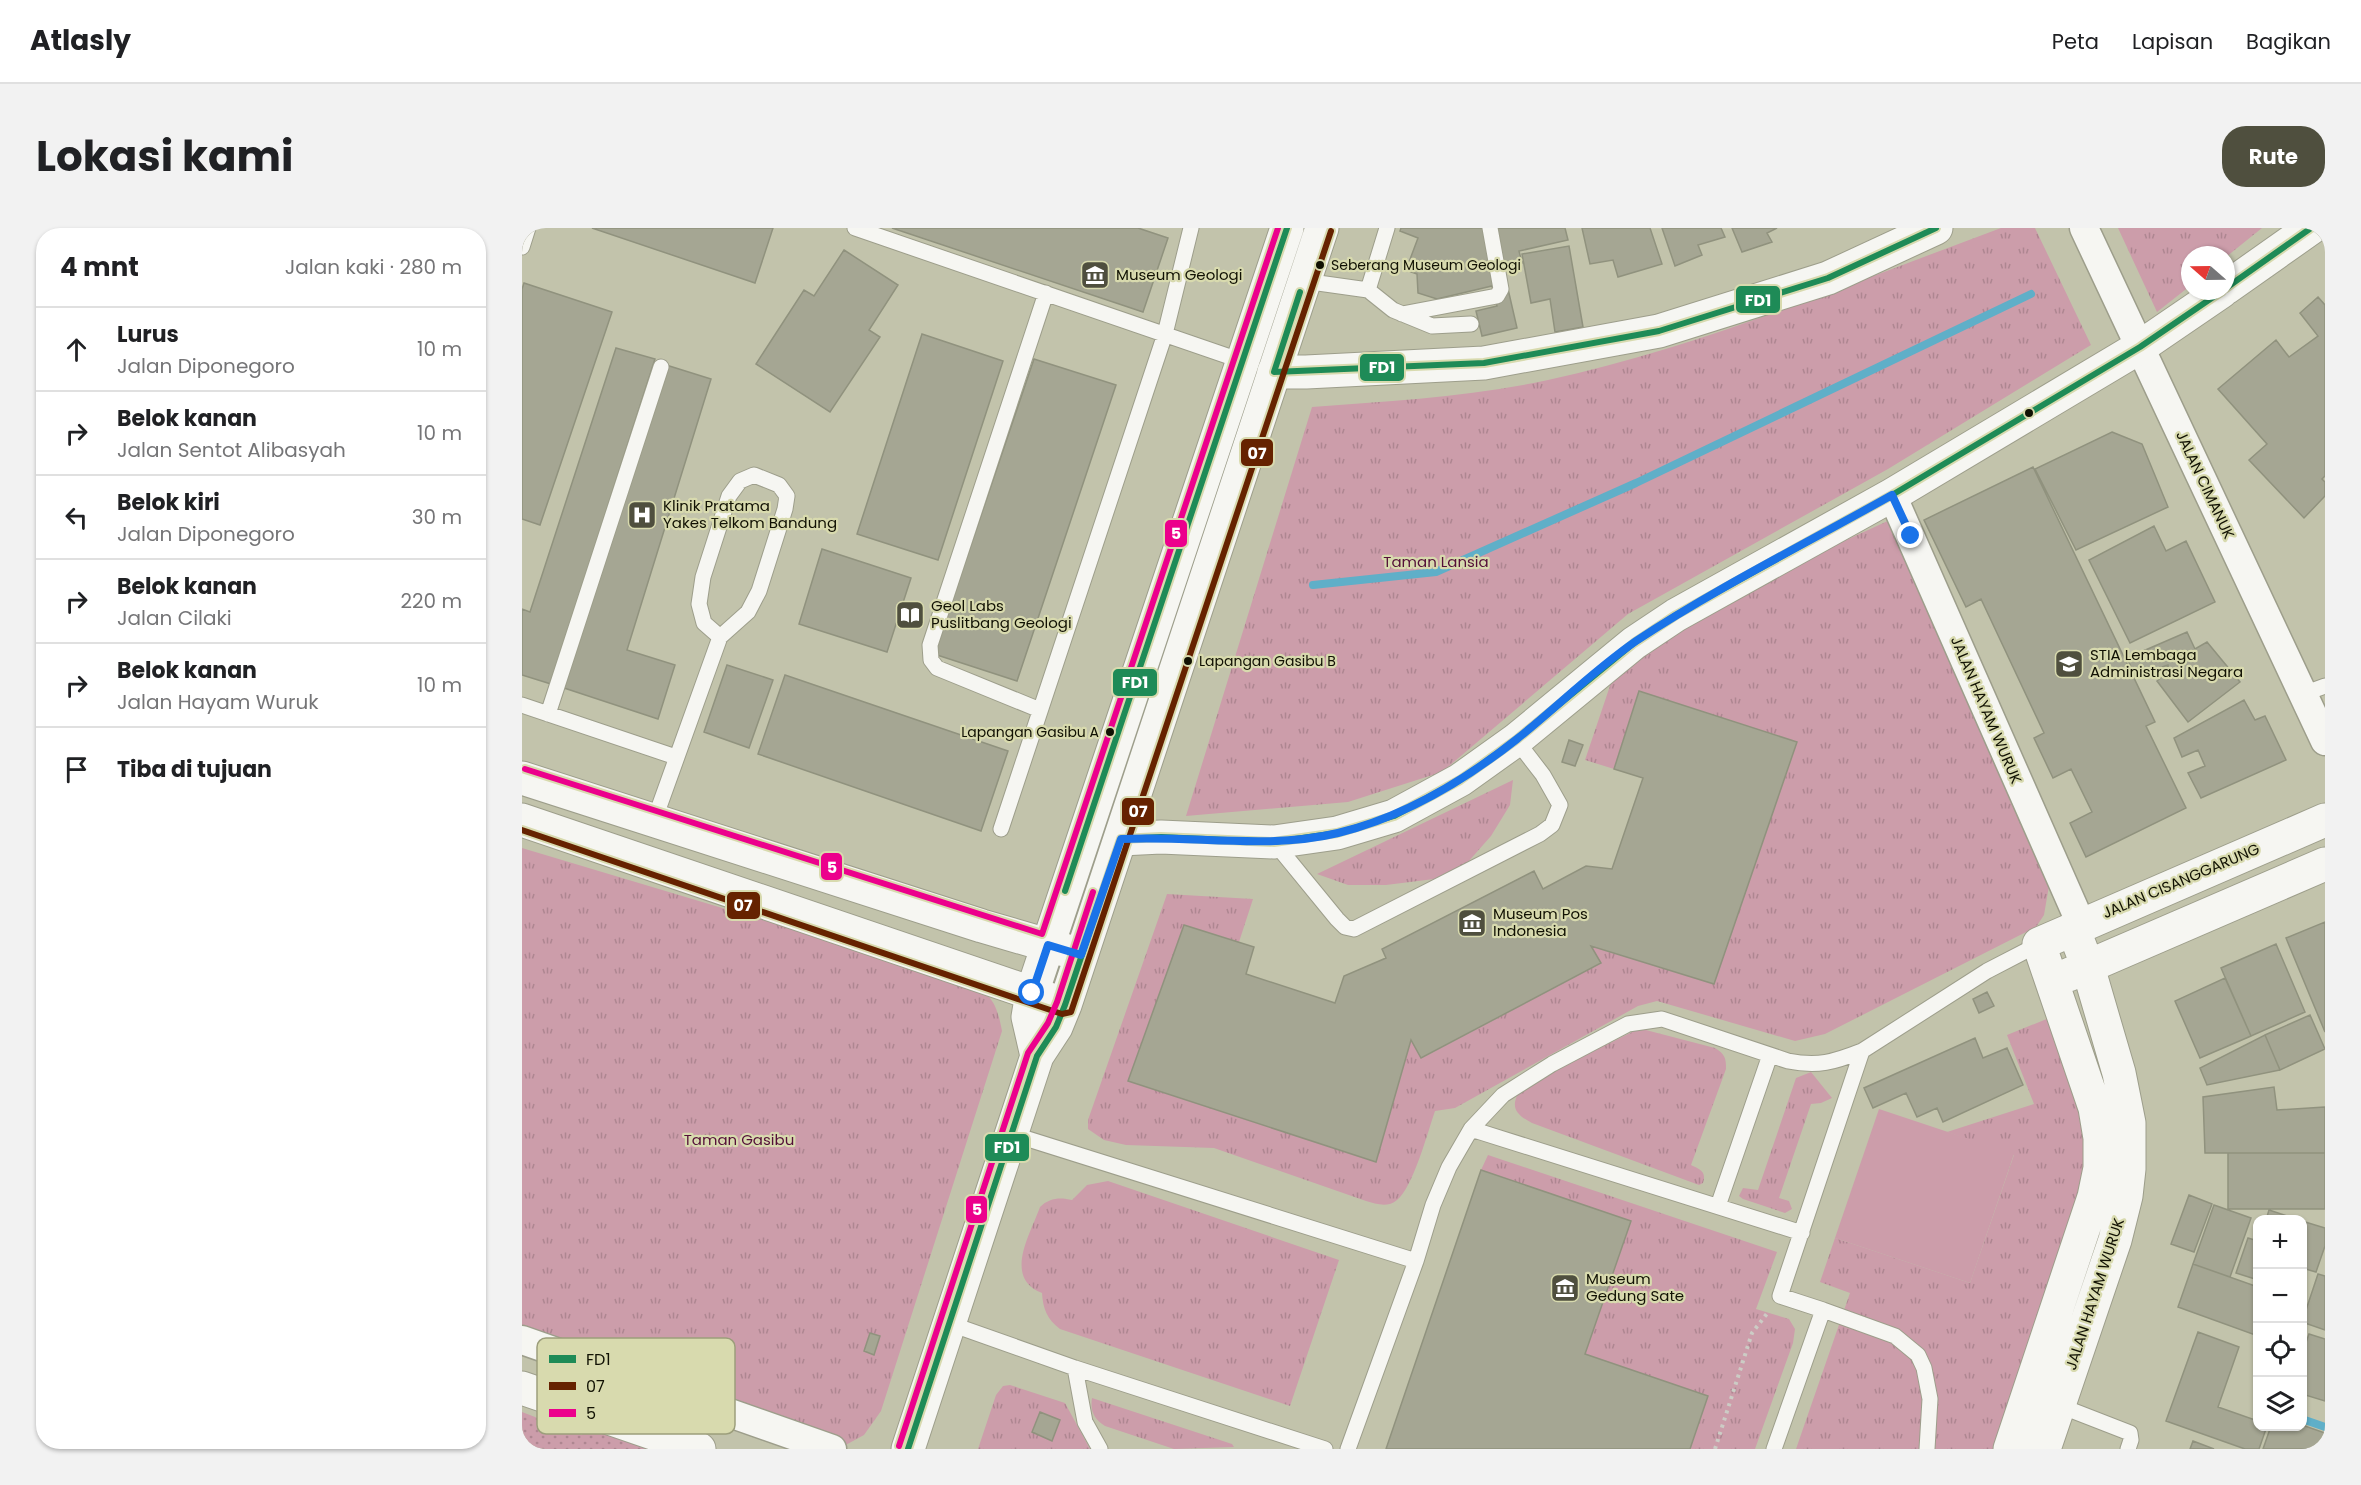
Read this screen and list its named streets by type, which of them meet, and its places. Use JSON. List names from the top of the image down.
{
  "streets": {
    "street": ["JALAN CIMANUK", "JALAN HAYAM WURUK", "JALAN CISANGGARUNG"]
  },
  "crossings": [
    ["JALAN HAYAM WURUK", "JALAN CISANGGARUNG"]
  ],
  "parks": ["Taman Lansia", "Taman Gasibu"],
  "places": {
    "other": ["Seberang Museum Geologi", "Lapangan Gasibu B", "Lapangan Gasibu A"],
    "museum": ["Museum Geologi", "Museum Pos Indonesia", "Museum Gedung Sate"],
    "hospital": ["Klinik Pratama Yakes Telkom Bandung"],
    "library": ["Geol Labs Puslitbang Geologi"],
    "school or university": ["STIA Lembaga Administrasi Negara"]
  },
  "lines": ["transit line FD1", "transit line 5", "transit line 07"],
  "legend": ["FD1", "07", "5"],
  "north": "left",
  "page": {
    "header": "Atlasly",
    "nav": ["Peta", "Lapisan", "Bagikan"],
    "title": "Lokasi kami",
    "buttons": "Rute",
    "heading": ["4 mnt", "Jalan kaki · 280 m"],
    "list": [
      ["Lurus", "Jalan Diponegoro", "10 m"],
      ["Belok kanan", "Jalan Sentot Alibasyah", "10 m"],
      ["Belok kiri", "Jalan Diponegoro", "30 m"],
      ["Belok kanan", "Jalan Cilaki", "220 m"],
      ["Belok kanan", "Jalan Hayam Wuruk", "10 m"],
      "Tiba di tujuan"
    ],
    "map_buttons": ["+", "−"]
  }
}
